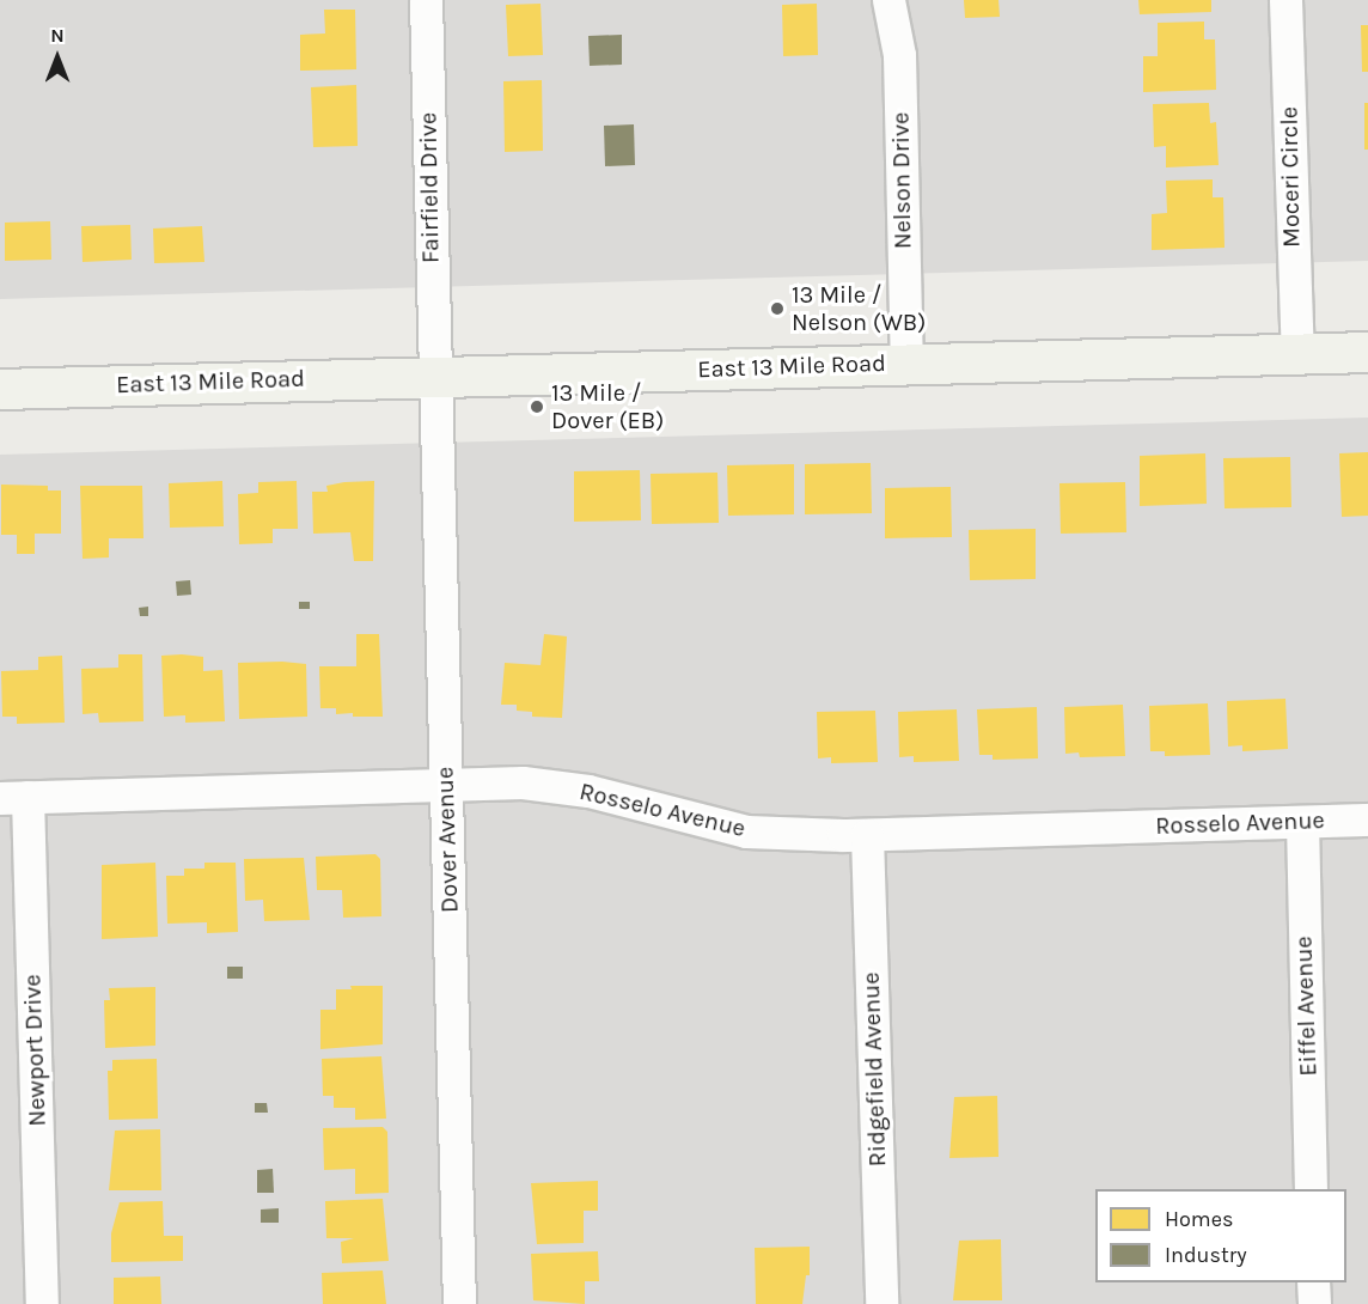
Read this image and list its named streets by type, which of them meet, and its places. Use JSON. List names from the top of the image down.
{
  "streets": {
    "main road": ["East 13 Mile Road"],
    "street": [
      "Moceri Circle",
      "Nelson Drive",
      "Fairfield Drive",
      "Rosselo Avenue",
      "Dover Avenue",
      "Eiffel Avenue",
      "Newport Drive",
      "Ridgefield Avenue"
    ]
  },
  "crossings": [
    ["Moceri Circle", "East 13 Mile Road"],
    ["Nelson Drive", "East 13 Mile Road"],
    ["Fairfield Drive", "East 13 Mile Road"],
    ["Fairfield Drive", "Dover Avenue"],
    ["East 13 Mile Road", "Dover Avenue"],
    ["Rosselo Avenue", "Dover Avenue"],
    ["Rosselo Avenue", "Eiffel Avenue"],
    ["Rosselo Avenue", "Newport Drive"],
    ["Rosselo Avenue", "Ridgefield Avenue"]
  ],
  "places": ["13 Mile / Nelson (WB)", "13 Mile / Dover (EB)"],
  "legend": ["Homes", "Industry"],
  "north": "top"
}
